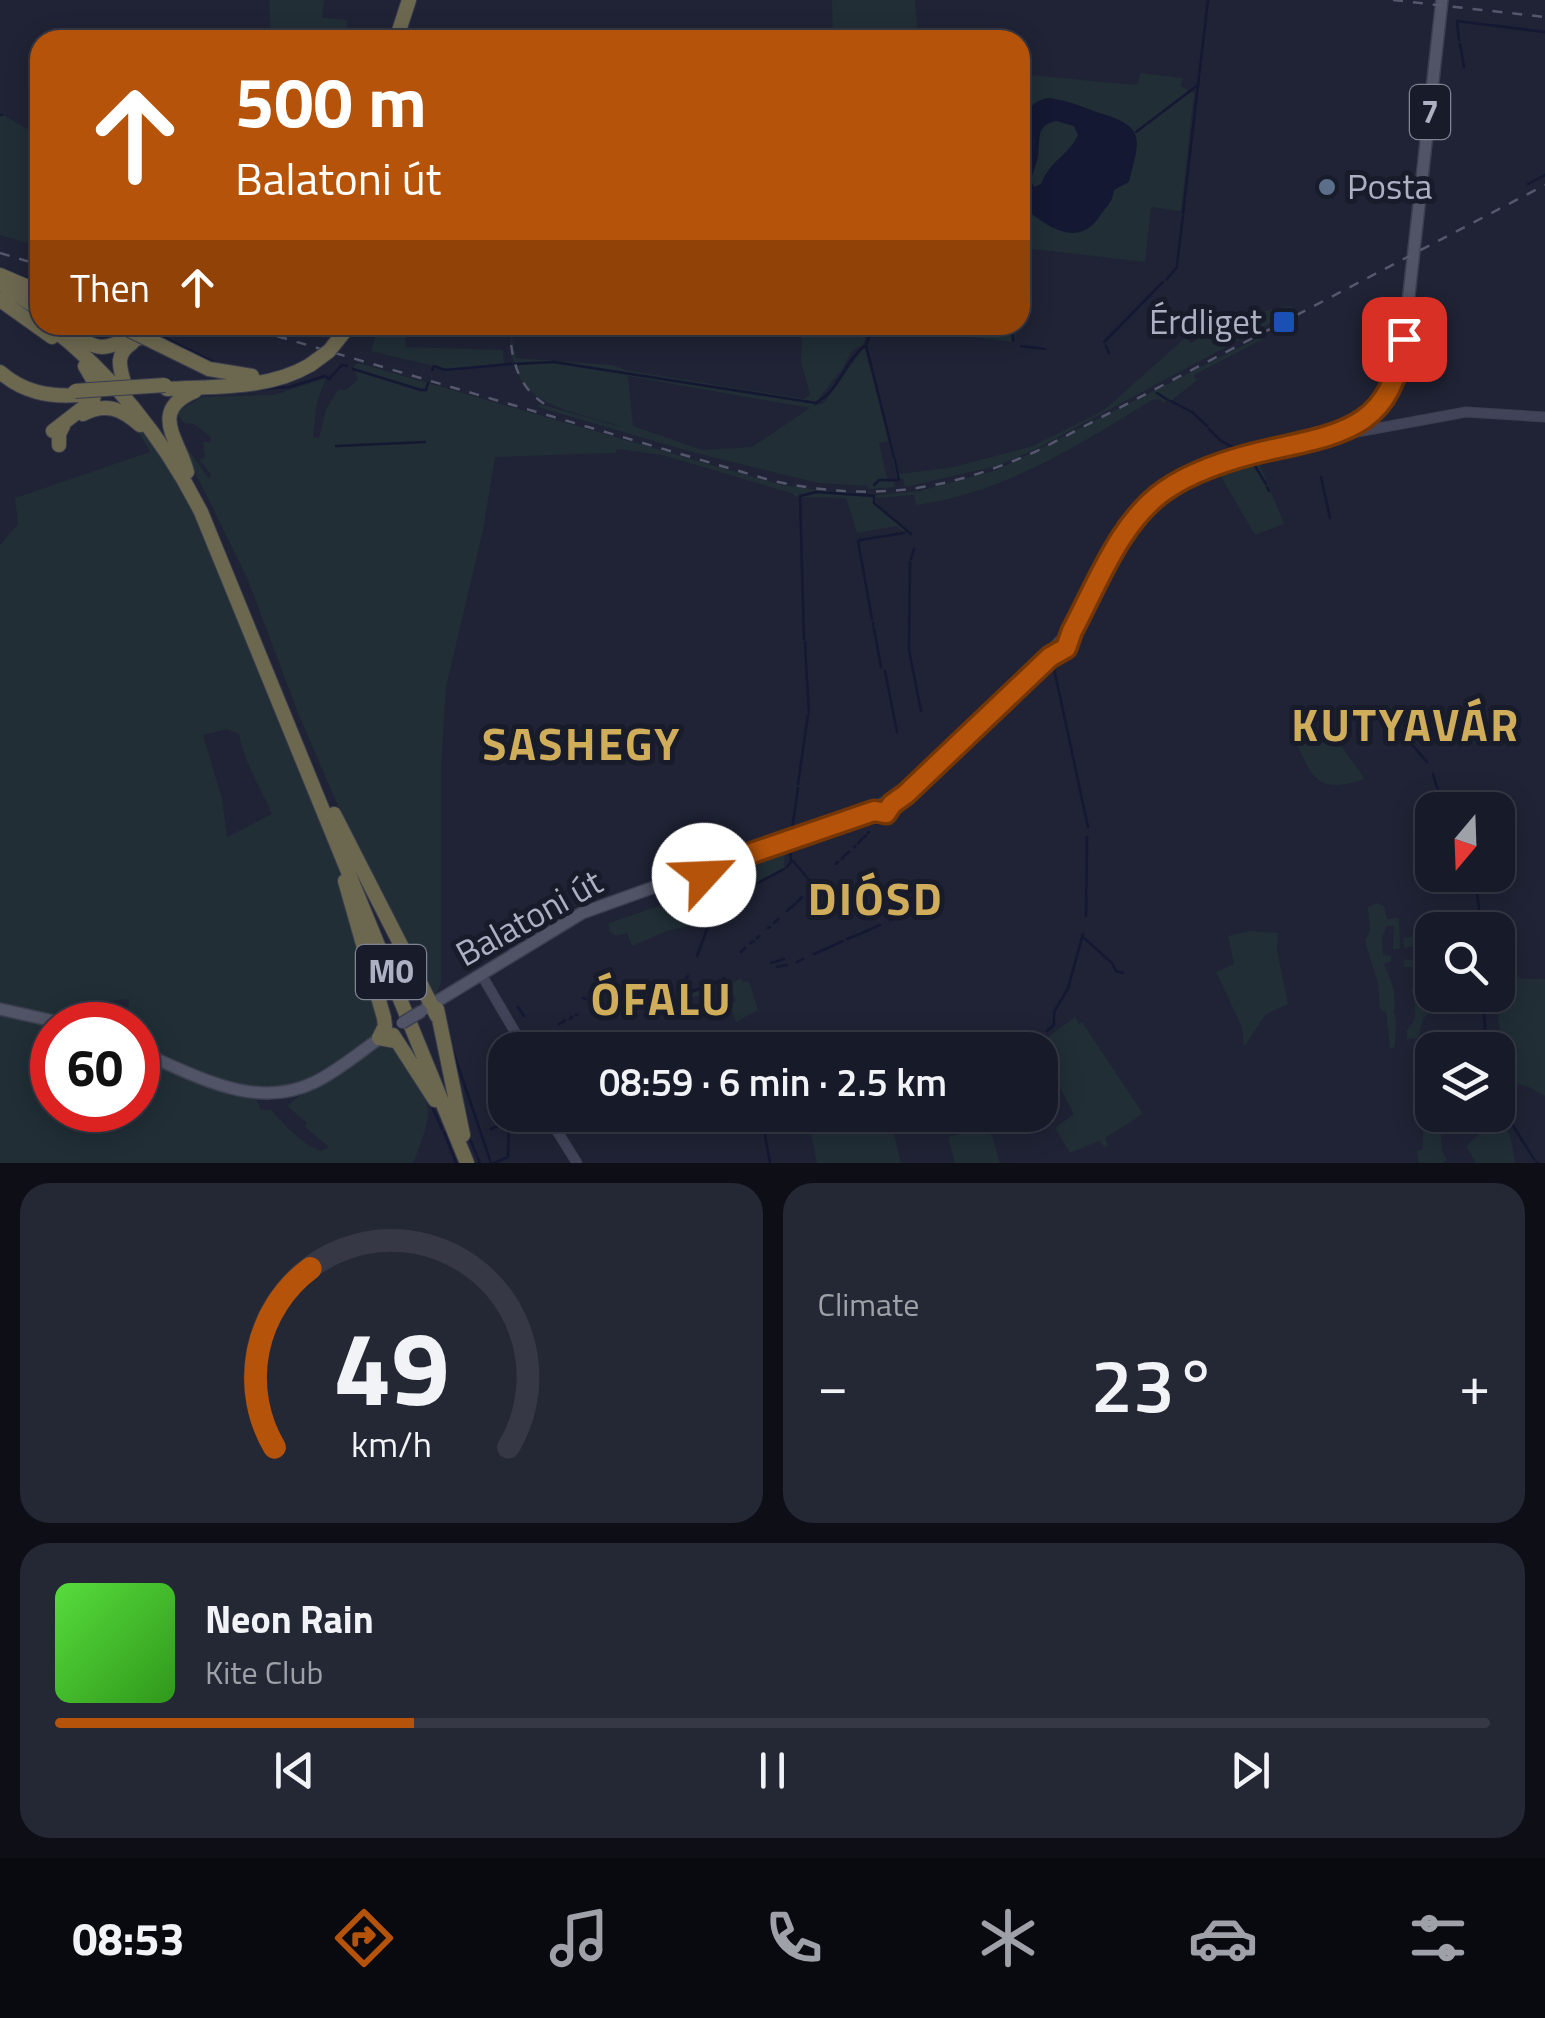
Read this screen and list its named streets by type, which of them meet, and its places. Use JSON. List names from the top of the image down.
{
  "streets": {
    "highway": ["M0"],
    "main road": ["7", "Balatoni út"]
  },
  "districts": [
    "KUTYAVÁR",
    "SASHEGY",
    "DIÓSD",
    "ÓFALU"
  ],
  "places": {
    "other": ["Posta"],
    "transit": ["Érdliget"]
  },
  "north": "bottom",
  "page": {
    "turn": ["500 m", "Balatoni út"],
    "then": "Then",
    "limit": "60",
    "trip": "08:59 · 6 min · 2.5 km",
    "tile": "Climate",
    "heat": ["−", "23°", "+"],
    "song": ["Neon Rain", "Kite Club"],
    "tabs": "08:53",
    "gauge": ["49", "km/h"]
  }
}
